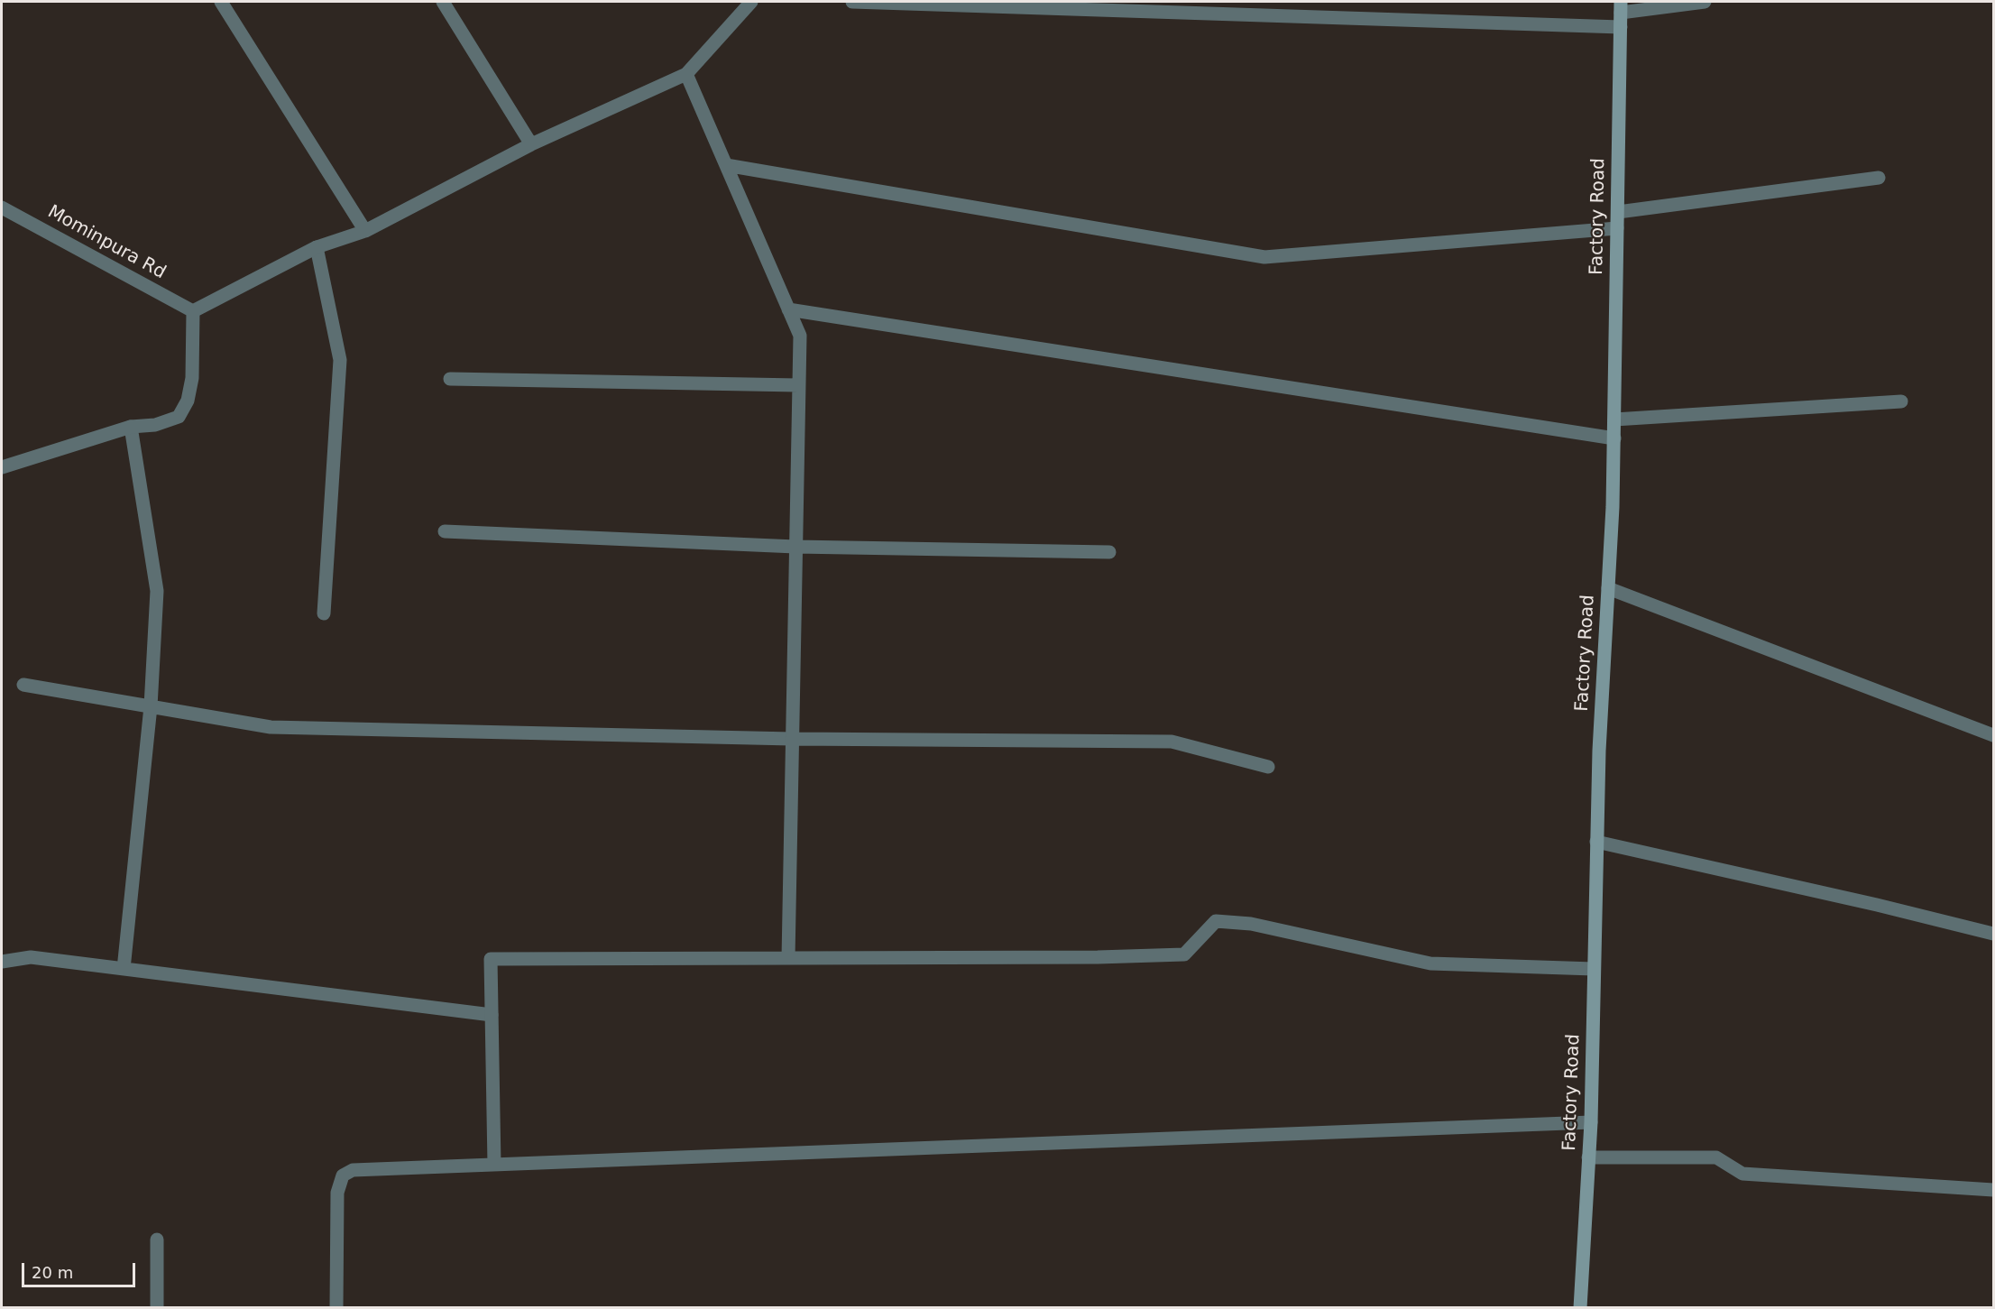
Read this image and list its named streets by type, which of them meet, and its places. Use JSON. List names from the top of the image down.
{
  "streets": {
    "main road": ["Factory Road"],
    "street": ["Mominpura Rd"]
  },
  "scale_bar": "20 m"
}
